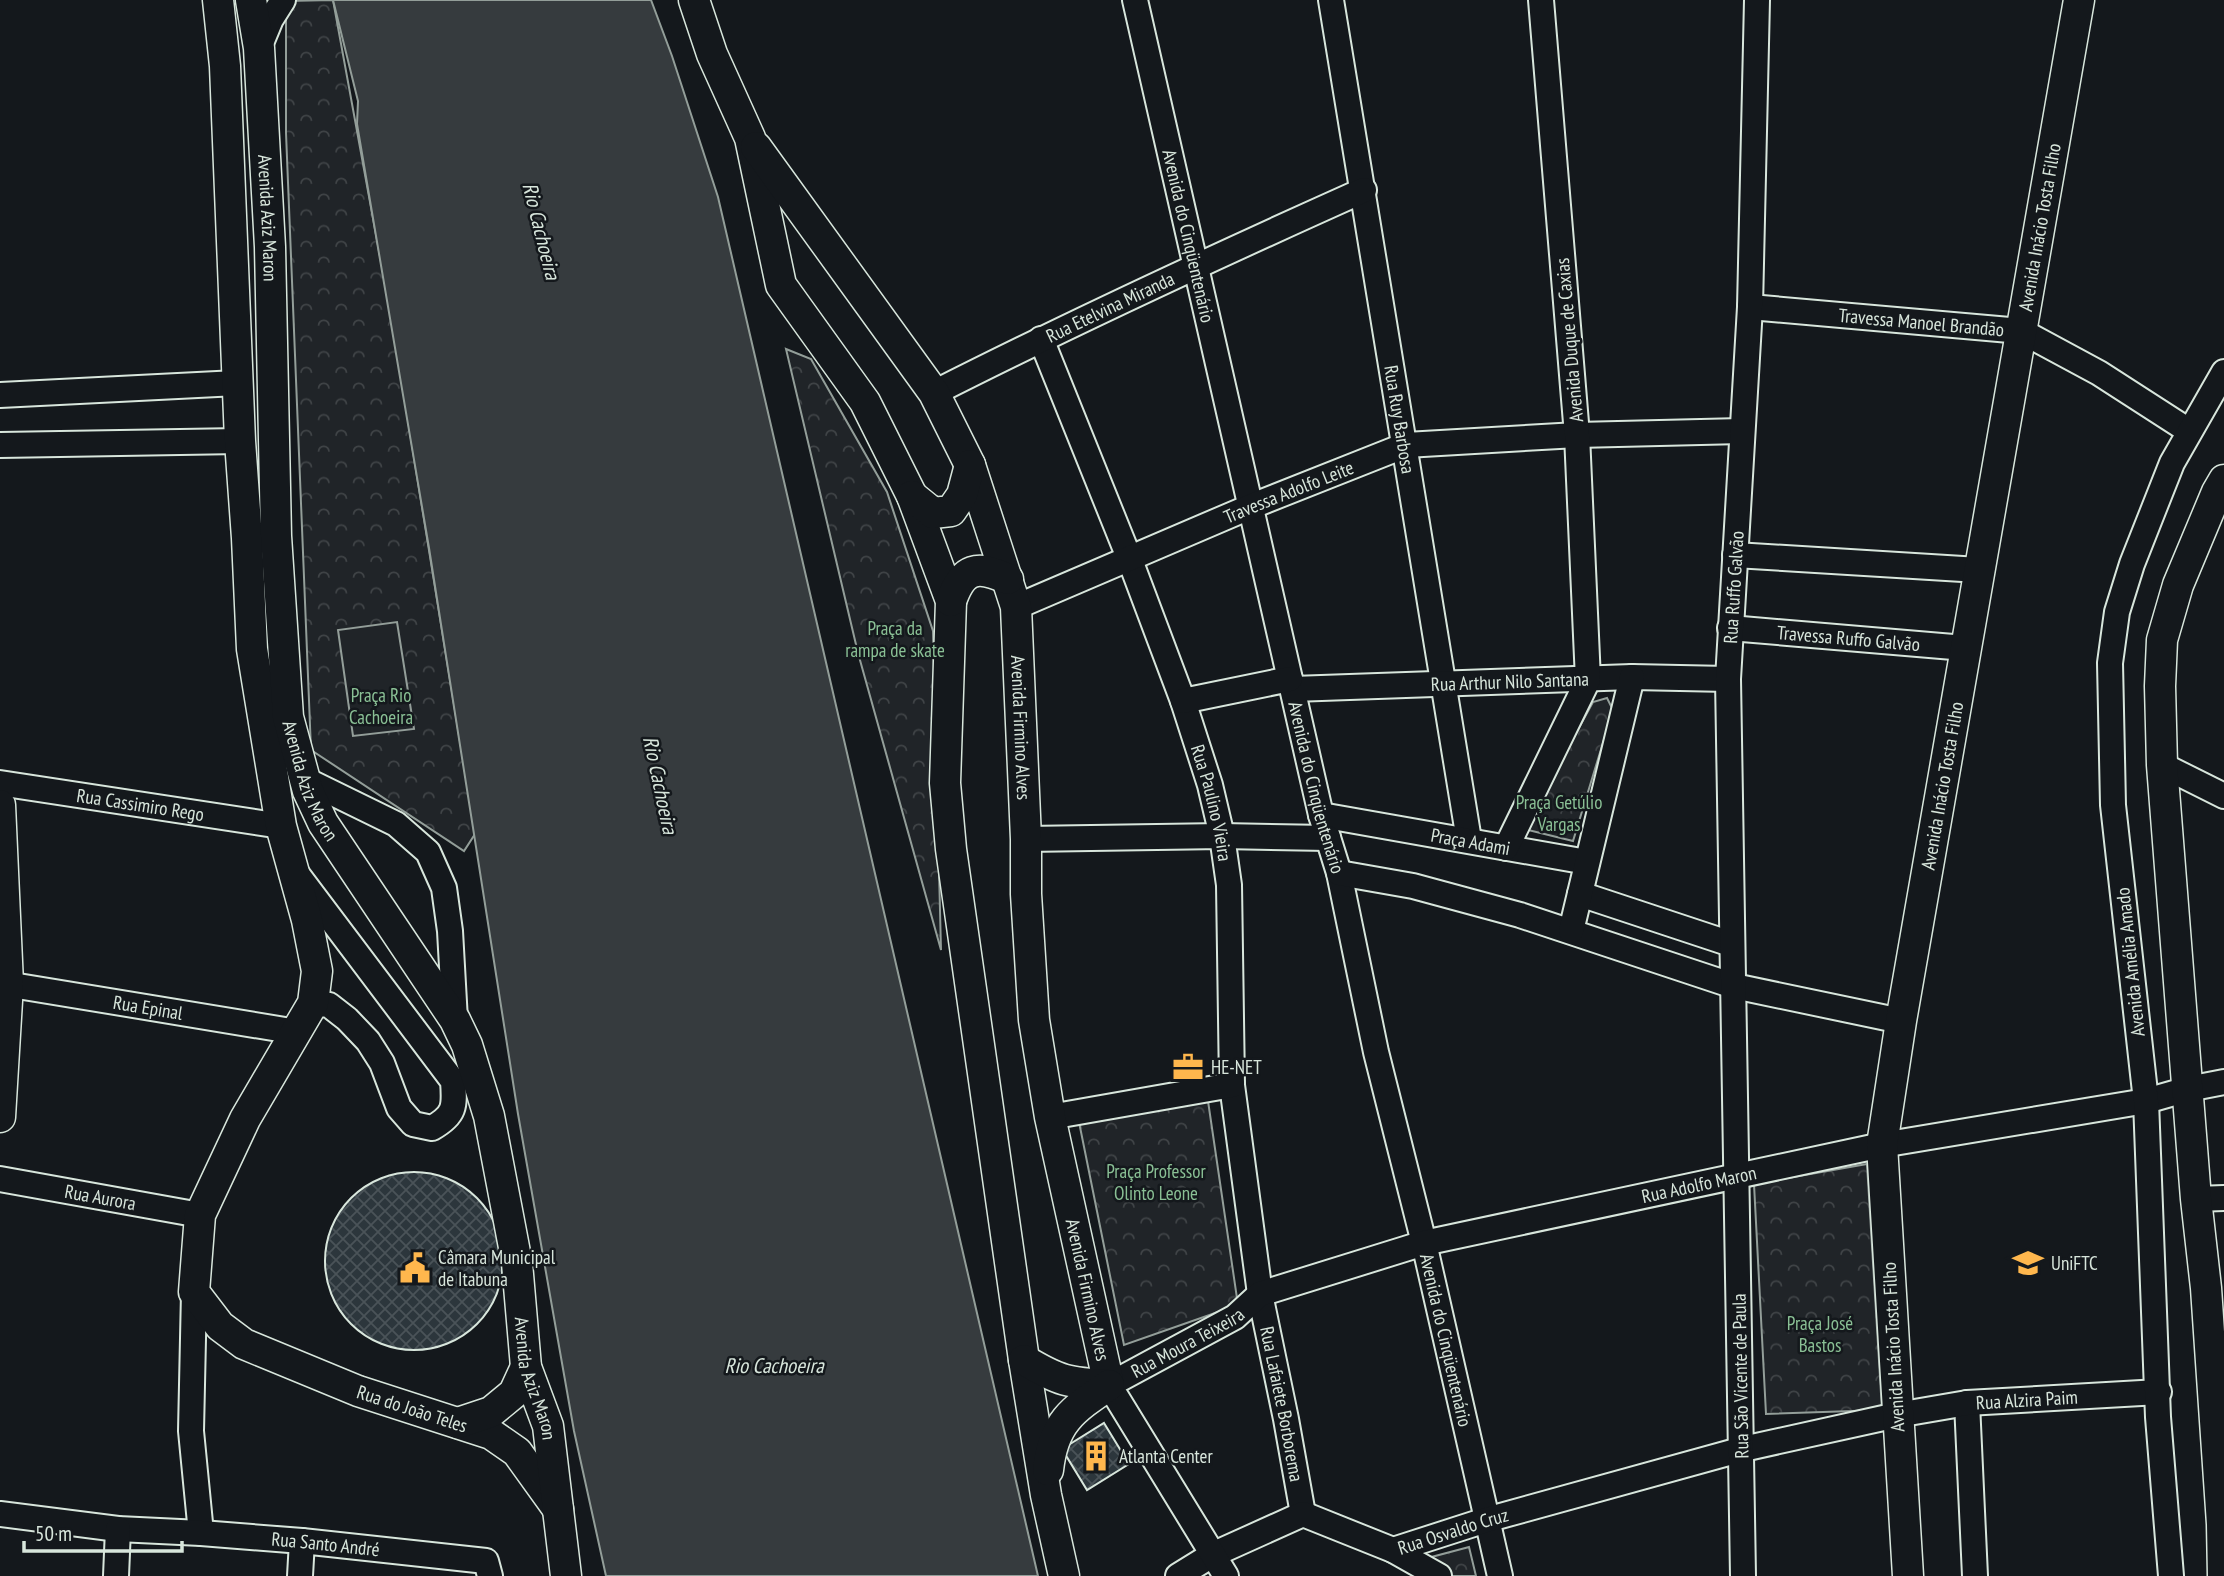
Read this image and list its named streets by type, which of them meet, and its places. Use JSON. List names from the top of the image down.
{
  "streets": {
    "main road": [
      "Avenida Aziz Maron",
      "Avenida Inácio Tosta Filho",
      "Avenida Firmino Alves",
      "Rua do João Teles"
    ],
    "street": [
      "Avenida do Cinqüentenário",
      "Rua Etelvina Miranda",
      "Travessa Manoel Brandão",
      "Avenida Duque de Caxias",
      "Rua Ruy Barbosa",
      "Travessa Adolfo Leite",
      "Rua Ruffo Galvão",
      "Travessa Ruffo Galvão",
      "Rua Arthur Nilo Santana",
      "Rua Paulino Vieira",
      "Rua Cassimiro Rego",
      "Praça Adami",
      "Avenida Amélia Amado",
      "Rua Epinal",
      "Rua Adolfo Maron",
      "Rua Aurora",
      "Rua Moura Teixeira",
      "Rua São Vicente de Paula",
      "Rua Alzira Paim",
      "Rua Lafaiete Borborema",
      "Rua Osvaldo Cruz",
      "Rua Santo André"
    ]
  },
  "crossings": [
    ["Avenida Aziz Maron", "Rua Cassimiro Rego"],
    ["Avenida Aziz Maron", "Rua Epinal"],
    ["Avenida Aziz Maron", "Rua Aurora"],
    ["Avenida Aziz Maron", "Rua do João Teles"],
    ["Avenida Inácio Tosta Filho", "Travessa Manoel Brandão"],
    ["Avenida Inácio Tosta Filho", "Travessa Ruffo Galvão"],
    ["Avenida Inácio Tosta Filho", "Rua Adolfo Maron"],
    ["Avenida Inácio Tosta Filho", "Rua Alzira Paim"],
    ["Avenida do Cinqüentenário", "Rua Etelvina Miranda"],
    ["Avenida do Cinqüentenário", "Travessa Adolfo Leite"],
    ["Avenida do Cinqüentenário", "Rua Arthur Nilo Santana"],
    ["Avenida do Cinqüentenário", "Praça Adami"],
    ["Avenida do Cinqüentenário", "Rua Adolfo Maron"],
    ["Avenida do Cinqüentenário", "Rua Osvaldo Cruz"],
    ["Rua Etelvina Miranda", "Rua Ruy Barbosa"],
    ["Rua Etelvina Miranda", "Avenida Firmino Alves"],
    ["Rua Etelvina Miranda", "Rua Paulino Vieira"],
    ["Travessa Manoel Brandão", "Rua Ruffo Galvão"],
    ["Travessa Manoel Brandão", "Avenida Amélia Amado"],
    ["Avenida Duque de Caxias", "Travessa Adolfo Leite"],
    ["Avenida Duque de Caxias", "Rua Arthur Nilo Santana"],
    ["Rua Ruy Barbosa", "Travessa Adolfo Leite"],
    ["Rua Ruy Barbosa", "Rua Arthur Nilo Santana"],
    ["Rua Ruy Barbosa", "Praça Adami"],
    ["Travessa Adolfo Leite", "Rua Ruffo Galvão"],
    ["Travessa Adolfo Leite", "Avenida Firmino Alves"],
    ["Travessa Adolfo Leite", "Rua Paulino Vieira"],
    ["Rua Ruffo Galvão", "Travessa Ruffo Galvão"],
    ["Rua Ruffo Galvão", "Rua Arthur Nilo Santana"],
    ["Rua Ruffo Galvão", "Rua Adolfo Maron"],
    ["Rua Ruffo Galvão", "Rua São Vicente de Paula"],
    ["Rua Arthur Nilo Santana", "Rua Paulino Vieira"],
    ["Avenida Firmino Alves", "Praça Adami"],
    ["Avenida Firmino Alves", "Rua Moura Teixeira"],
    ["Rua Paulino Vieira", "Praça Adami"],
    ["Rua Paulino Vieira", "Rua Adolfo Maron"],
    ["Rua Paulino Vieira", "Rua Moura Teixeira"],
    ["Rua Paulino Vieira", "Rua Lafaiete Borborema"],
    ["Avenida Amélia Amado", "Rua Adolfo Maron"],
    ["Avenida Amélia Amado", "Rua Alzira Paim"],
    ["Rua Adolfo Maron", "Rua Moura Teixeira"],
    ["Rua Adolfo Maron", "Rua São Vicente de Paula"],
    ["Rua Adolfo Maron", "Rua Lafaiete Borborema"],
    ["Rua Moura Teixeira", "Rua Lafaiete Borborema"],
    ["Rua São Vicente de Paula", "Rua Osvaldo Cruz"],
    ["Rua Lafaiete Borborema", "Rua Osvaldo Cruz"]
  ],
  "water": ["Rio Cachoeira"],
  "parks": [
    "Praça da rampa de skate",
    "Praça Rio Cachoeira",
    "Praça Getúlio Vargas",
    "Praça Professor Olinto Leone",
    "Praça José Bastos"
  ],
  "places": {
    "office": ["HE-NET"],
    "school or university": ["UniFTC"],
    "public building": ["Câmara Municipal de Itabuna"],
    "building": ["Atlanta Center"]
  },
  "scale_bar": "50 m"
}
